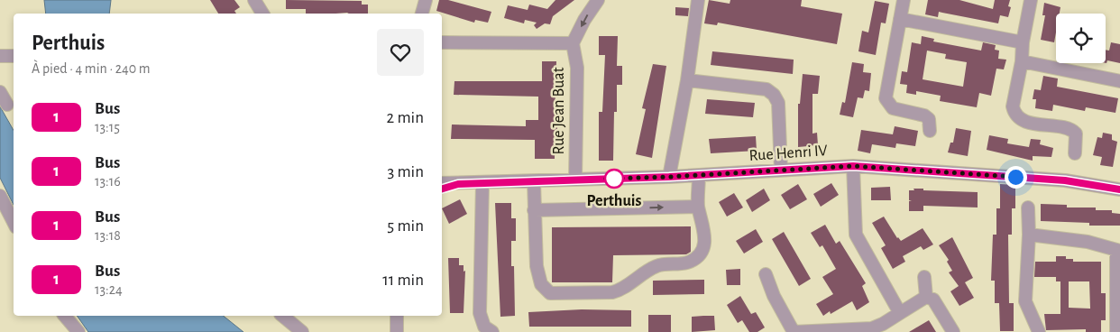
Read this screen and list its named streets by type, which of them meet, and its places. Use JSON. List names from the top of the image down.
{
  "streets": {
    "street": ["Rue Jean Buat", "Rue Henri IV"]
  },
  "crossings": [
    ["Rue Jean Buat", "Rue Henri IV"]
  ],
  "places": ["Perthuis"],
  "lines": ["bus line 1"],
  "page": {
    "heading": ["Perthuis", "À pied · 4 min · 240 m"],
    "list": [
      {
        "mark": "1",
        "name": "Bus",
        "note": "13:15",
        "value": "2 min"
      },
      {
        "mark": "1",
        "name": "Bus",
        "note": "13:16",
        "value": "3 min"
      },
      {
        "mark": "1",
        "name": "Bus",
        "note": "13:18",
        "value": "5 min"
      },
      {
        "mark": "1",
        "name": "Bus",
        "note": "13:24",
        "value": "11 min"
      }
    ]
  }
}
